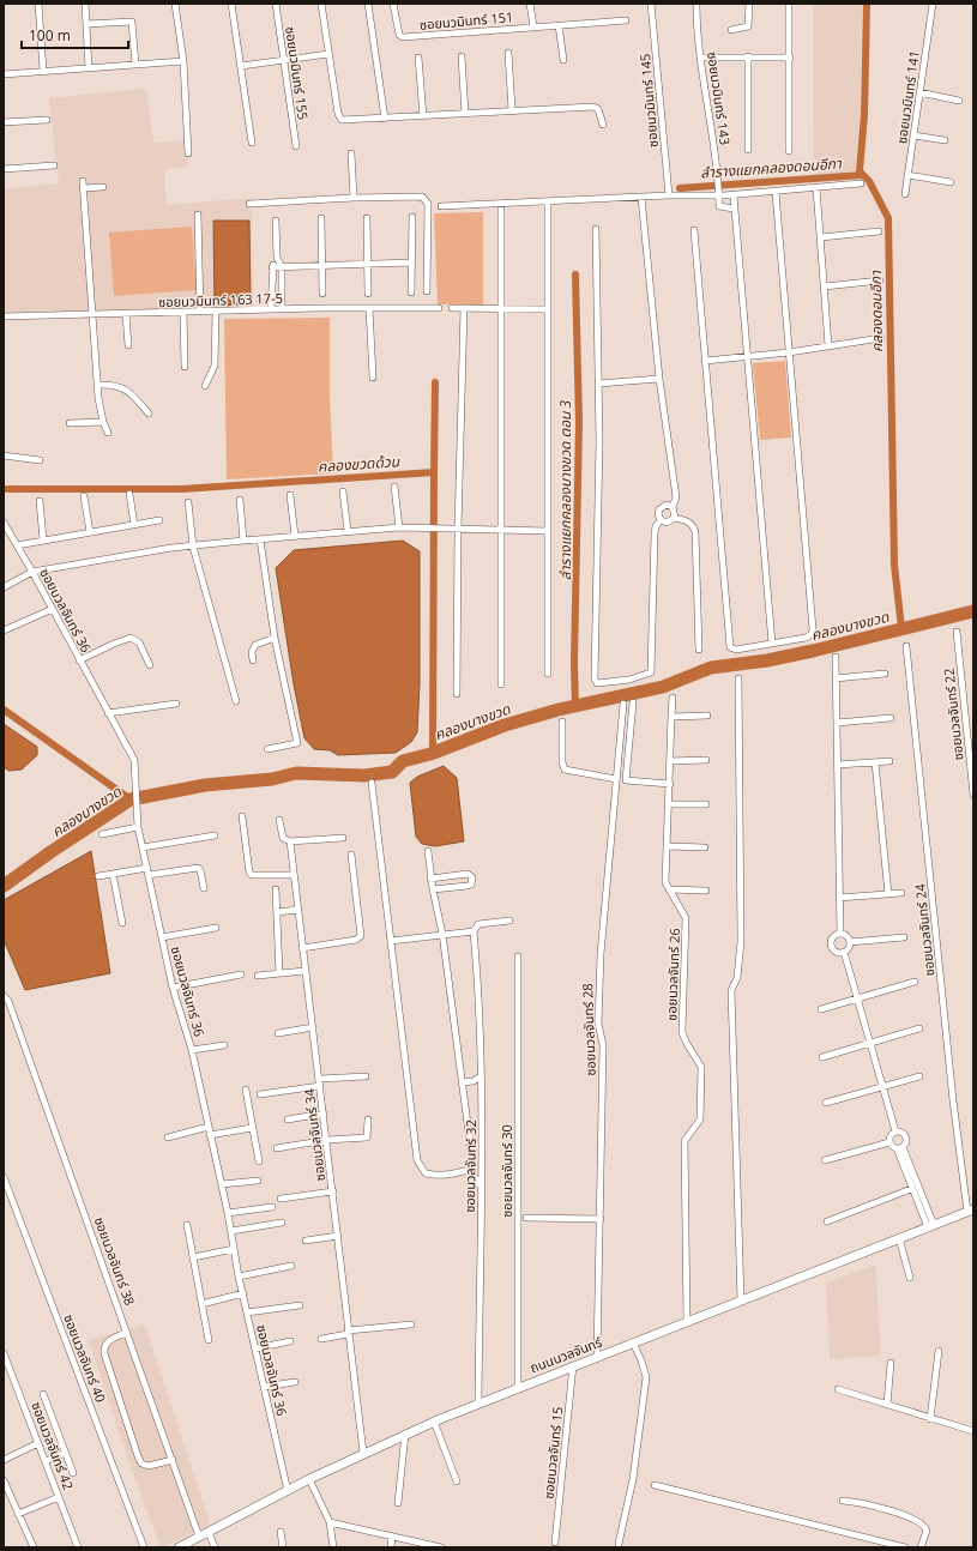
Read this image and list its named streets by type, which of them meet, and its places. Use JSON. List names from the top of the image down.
{
  "streets": {
    "main road": ["ถนนนวลจันทร์"],
    "street": [
      "ซอยนวมินทร์ 151",
      "ซอยนวมินทร์ 155",
      "ซอยนวมินทร์ 141",
      "ซอยนวมินทร์ 143",
      "ซอยนวมินทร์ 145",
      "ซอยนวมินทร์ 163 17-5",
      "ซอยนวลจันทร์ 36",
      "ซอยนวลจันทร์ 22",
      "ซอยนวลจันทร์ 24",
      "ซอยนวลจันทร์ 26",
      "ซอยนวลจันทร์ 28",
      "ซอยนวลจันทร์ 34",
      "ซอยนวลจันทร์ 32",
      "ซอยนวลจันทร์ 30",
      "ซอยนวลจันทร์ 38",
      "ซอยนวลจันทร์ 40",
      "ซอยนวลจันทร์ 42",
      "ซอยนวลจันทร์ 15"
    ]
  },
  "crossings": [
    ["ซอยนวลจันทร์ 36", "ถนนนวลจันทร์"],
    ["ซอยนวลจันทร์ 24", "ถนนนวลจันทร์"],
    ["ซอยนวลจันทร์ 26", "ถนนนวลจันทร์"],
    ["ซอยนวลจันทร์ 28", "ถนนนวลจันทร์"],
    ["ซอยนวลจันทร์ 34", "ถนนนวลจันทร์"],
    ["ซอยนวลจันทร์ 32", "ถนนนวลจันทร์"],
    ["ซอยนวลจันทร์ 30", "ถนนนวลจันทร์"],
    ["ซอยนวลจันทร์ 38", "ถนนนวลจันทร์"],
    ["ถนนนวลจันทร์", "ซอยนวลจันทร์ 15"]
  ],
  "water": [
    "ลำรางแยกคลองดอนอีกา",
    "คลองดอนอีกา",
    "คลองขวดด้วน",
    "ลำรางแยกคลองบางขวด ตอน 3",
    "คลองบางขวด"
  ],
  "scale_bar": "100 m"
}
